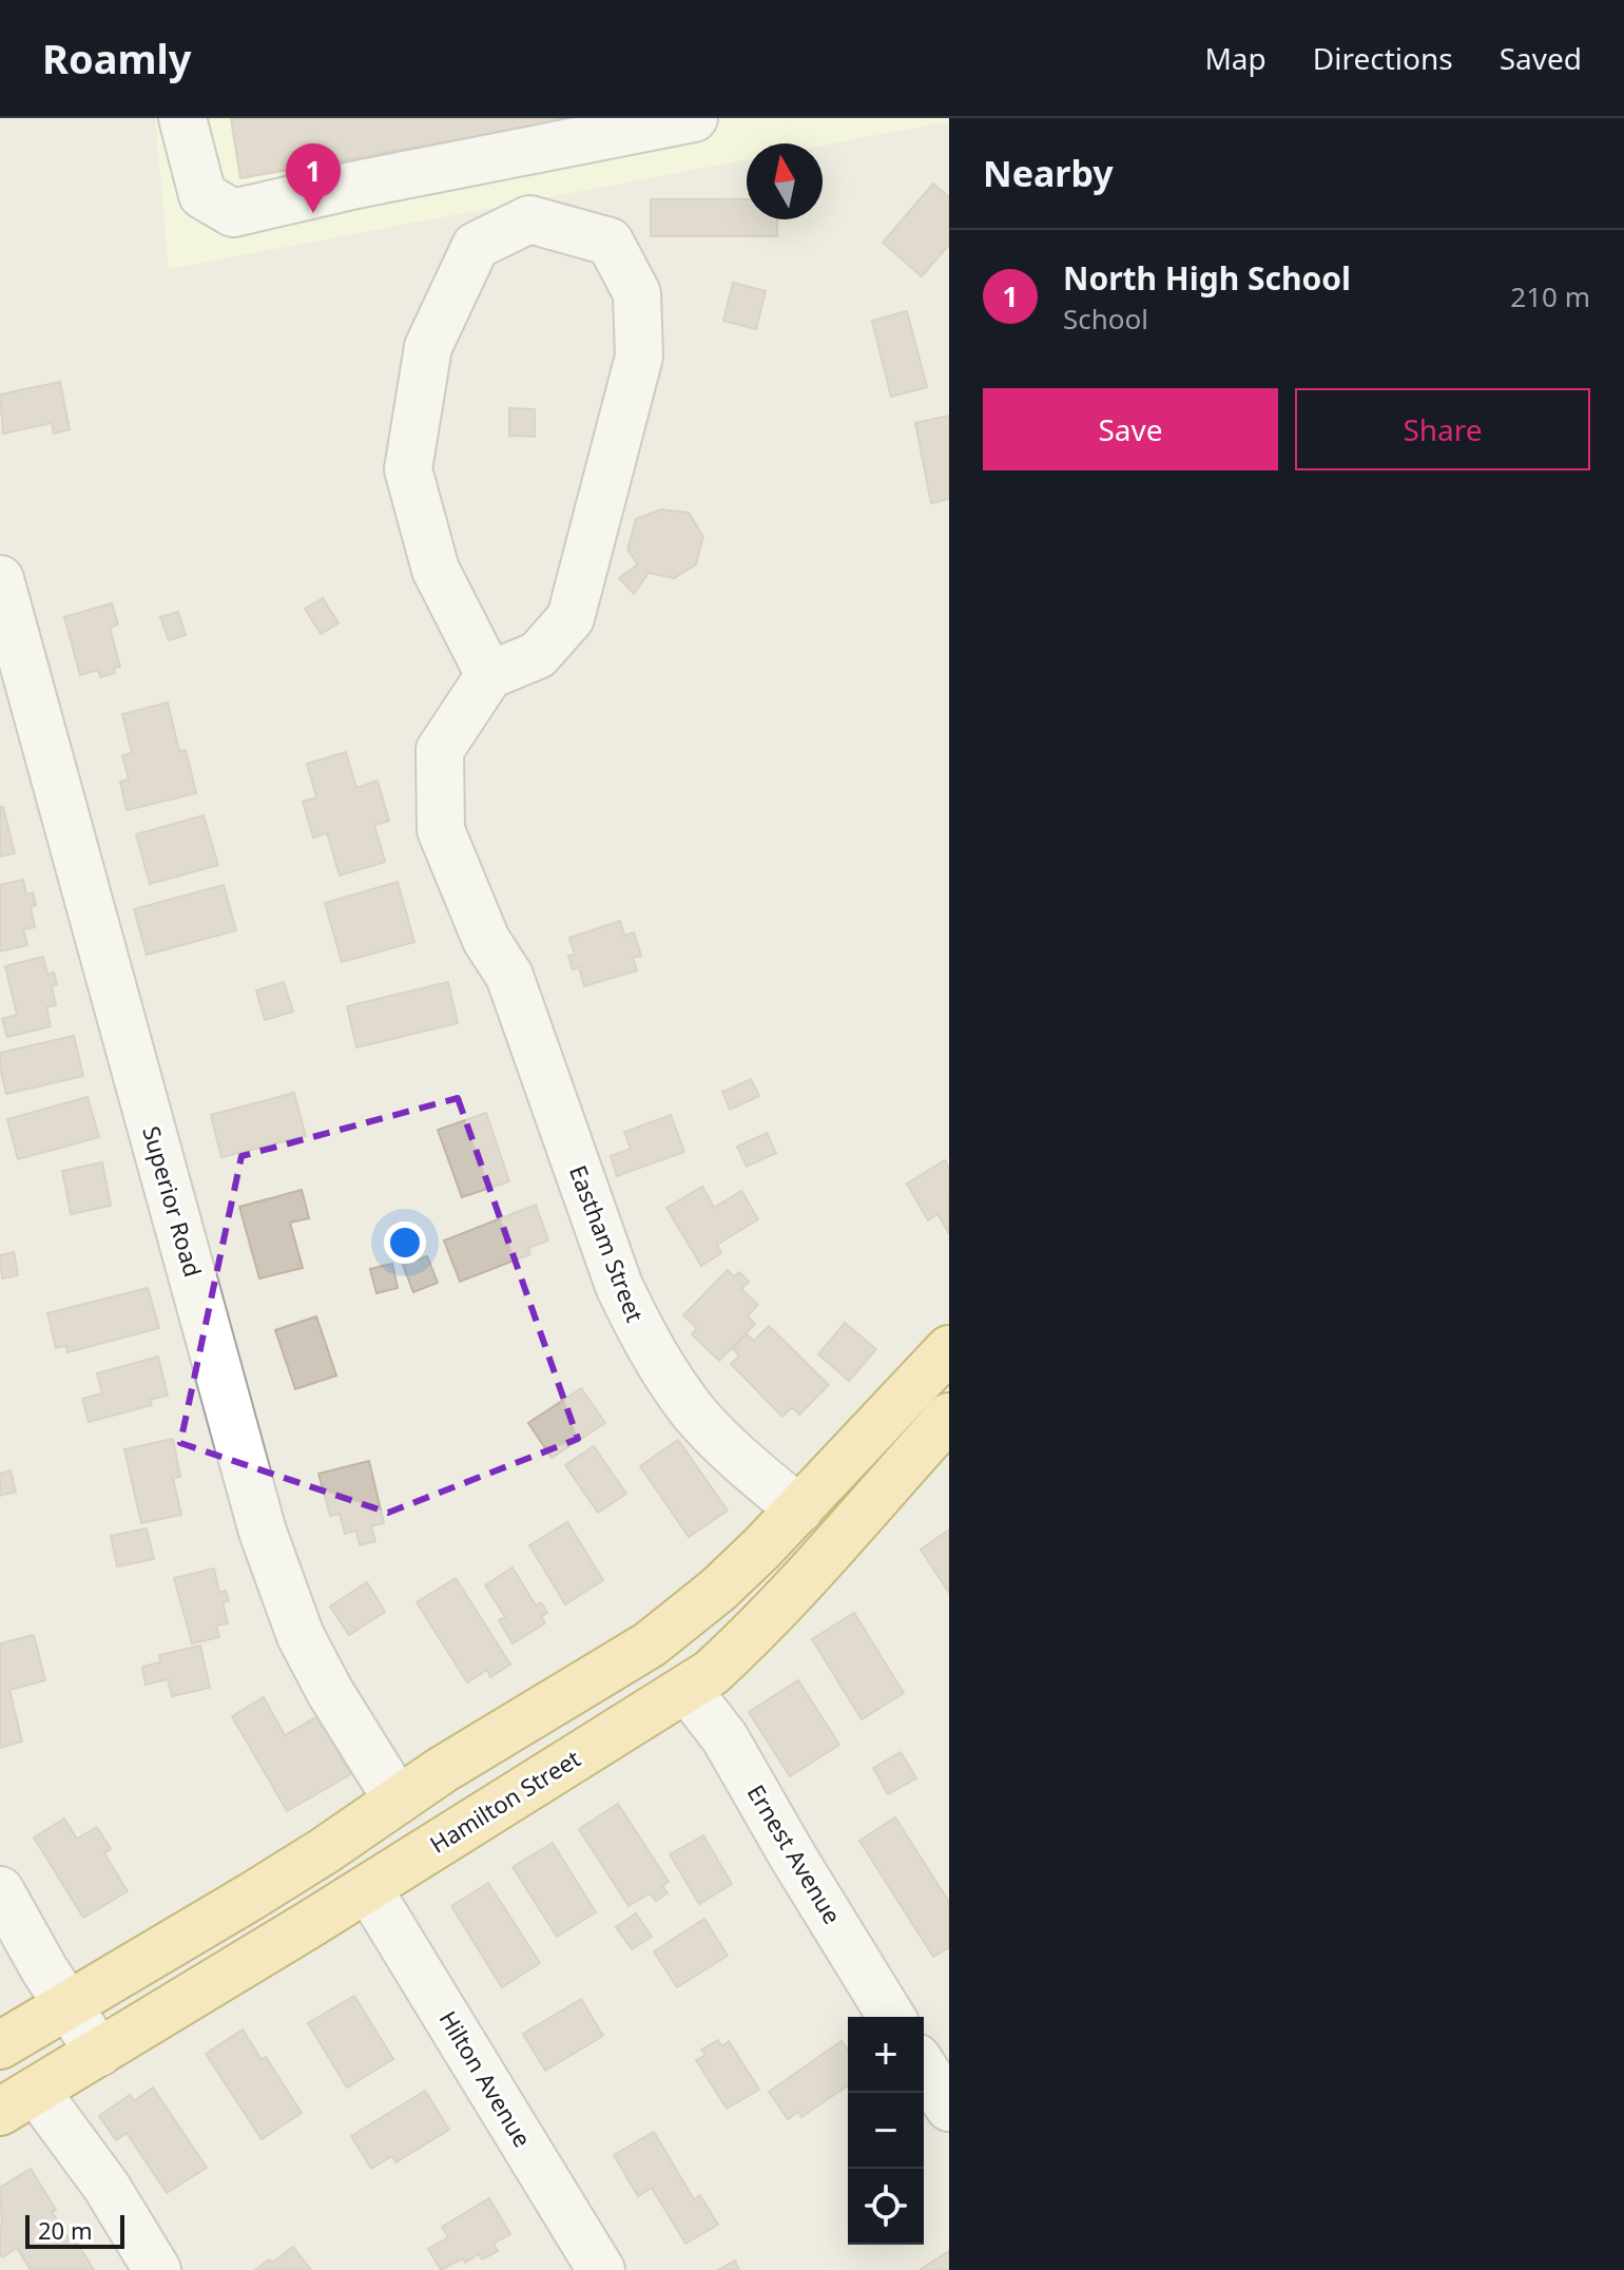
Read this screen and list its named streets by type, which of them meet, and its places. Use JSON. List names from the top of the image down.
{
  "streets": {
    "main road": ["Hamilton Street"],
    "street": [
      "Superior Road",
      "Eastham Street",
      "Ernest Avenue",
      "Hilton Avenue"
    ]
  },
  "crossings": [
    ["Hamilton Street", "Ernest Avenue"],
    ["Hamilton Street", "Hilton Avenue"]
  ],
  "scale_bar": "20 m",
  "north": "top",
  "page": {
    "header": "Roamly",
    "nav": ["Map", "Directions", "Saved"],
    "heading": "Nearby",
    "pins": "1",
    "list": [
      {
        "mark": "1",
        "name": "North High School",
        "note": "School",
        "value": "210 m"
      }
    ],
    "buttons": ["Save", "Share"],
    "map_buttons": ["+", "−"],
    "scale": "20 m"
  }
}
